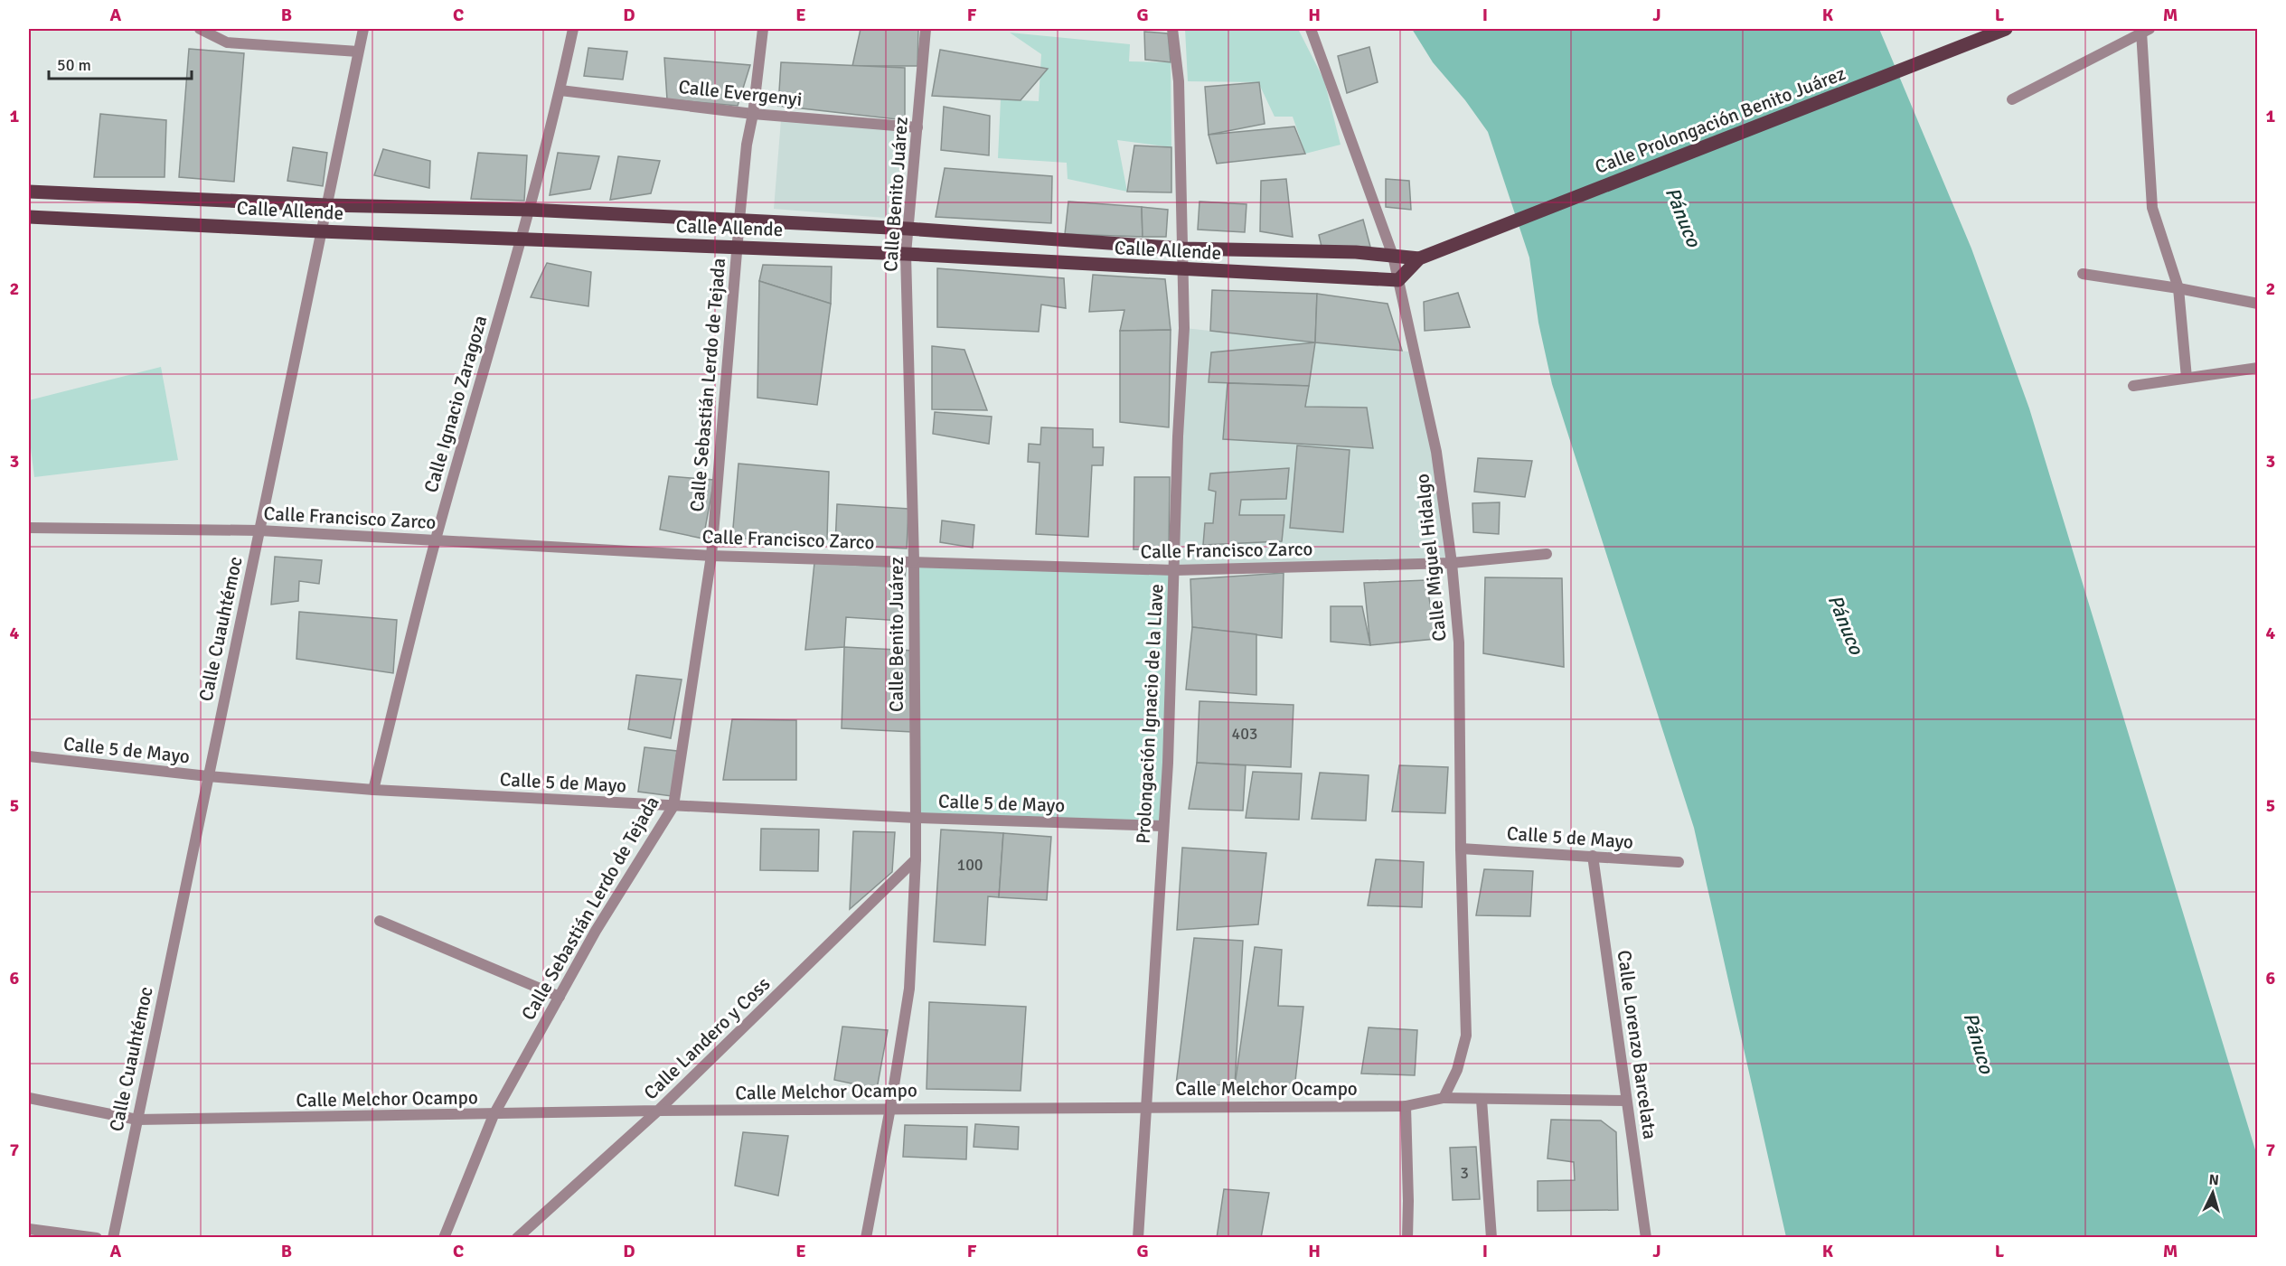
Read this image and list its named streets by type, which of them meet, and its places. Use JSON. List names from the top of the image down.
{
  "streets": {
    "main road": ["Calle Prolongación Benito Juárez", "Calle Allende"],
    "street": [
      "Calle Evergenyi",
      "Calle Benito Juárez",
      "Calle Sebastián Lerdo de Tejada",
      "Calle Ignacio Zaragoza",
      "Calle Francisco Zarco",
      "Calle Miguel Hidalgo",
      "Calle Cuauhtémoc",
      "Prolongación Ignacio de la Llave",
      "Calle 5 de Mayo",
      "Calle Landero y Coss",
      "Calle Lorenzo Barcelata",
      "Calle Melchor Ocampo"
    ]
  },
  "crossings": [
    ["Calle Evergenyi", "Calle Benito Juárez"],
    ["Calle Evergenyi", "Calle Sebastián Lerdo de Tejada"],
    ["Calle Evergenyi", "Calle Ignacio Zaragoza"],
    ["Calle Prolongación Benito Juárez", "Calle Allende"],
    ["Calle Benito Juárez", "Calle Allende"],
    ["Calle Benito Juárez", "Calle Francisco Zarco"],
    ["Calle Benito Juárez", "Calle 5 de Mayo"],
    ["Calle Benito Juárez", "Calle Landero y Coss"],
    ["Calle Benito Juárez", "Calle Melchor Ocampo"],
    ["Calle Allende", "Calle Sebastián Lerdo de Tejada"],
    ["Calle Allende", "Calle Ignacio Zaragoza"],
    ["Calle Allende", "Calle Miguel Hidalgo"],
    ["Calle Allende", "Calle Cuauhtémoc"],
    ["Calle Allende", "Prolongación Ignacio de la Llave"],
    ["Calle Sebastián Lerdo de Tejada", "Calle Francisco Zarco"],
    ["Calle Sebastián Lerdo de Tejada", "Calle 5 de Mayo"],
    ["Calle Sebastián Lerdo de Tejada", "Calle Melchor Ocampo"],
    ["Calle Ignacio Zaragoza", "Calle Francisco Zarco"],
    ["Calle Ignacio Zaragoza", "Calle 5 de Mayo"],
    ["Calle Francisco Zarco", "Calle Miguel Hidalgo"],
    ["Calle Francisco Zarco", "Calle Cuauhtémoc"],
    ["Calle Francisco Zarco", "Prolongación Ignacio de la Llave"],
    ["Calle Miguel Hidalgo", "Calle 5 de Mayo"],
    ["Calle Miguel Hidalgo", "Calle Melchor Ocampo"],
    ["Calle Cuauhtémoc", "Calle 5 de Mayo"],
    ["Calle Cuauhtémoc", "Calle Melchor Ocampo"],
    ["Prolongación Ignacio de la Llave", "Calle 5 de Mayo"],
    ["Prolongación Ignacio de la Llave", "Calle Melchor Ocampo"],
    ["Calle 5 de Mayo", "Calle Lorenzo Barcelata"],
    ["Calle Landero y Coss", "Calle Melchor Ocampo"],
    ["Calle Lorenzo Barcelata", "Calle Melchor Ocampo"]
  ],
  "water": ["Pánuco"],
  "house_numbers": ["403", "100", "3"],
  "scale_bar": "50 m",
  "north": "top",
  "grid": {
    "columns": [
      "A",
      "B",
      "C",
      "D",
      "E",
      "F",
      "G",
      "H",
      "I",
      "J",
      "K",
      "L",
      "M"
    ],
    "rows": [
      "1",
      "2",
      "3",
      "4",
      "5",
      "6",
      "7"
    ]
  }
}
